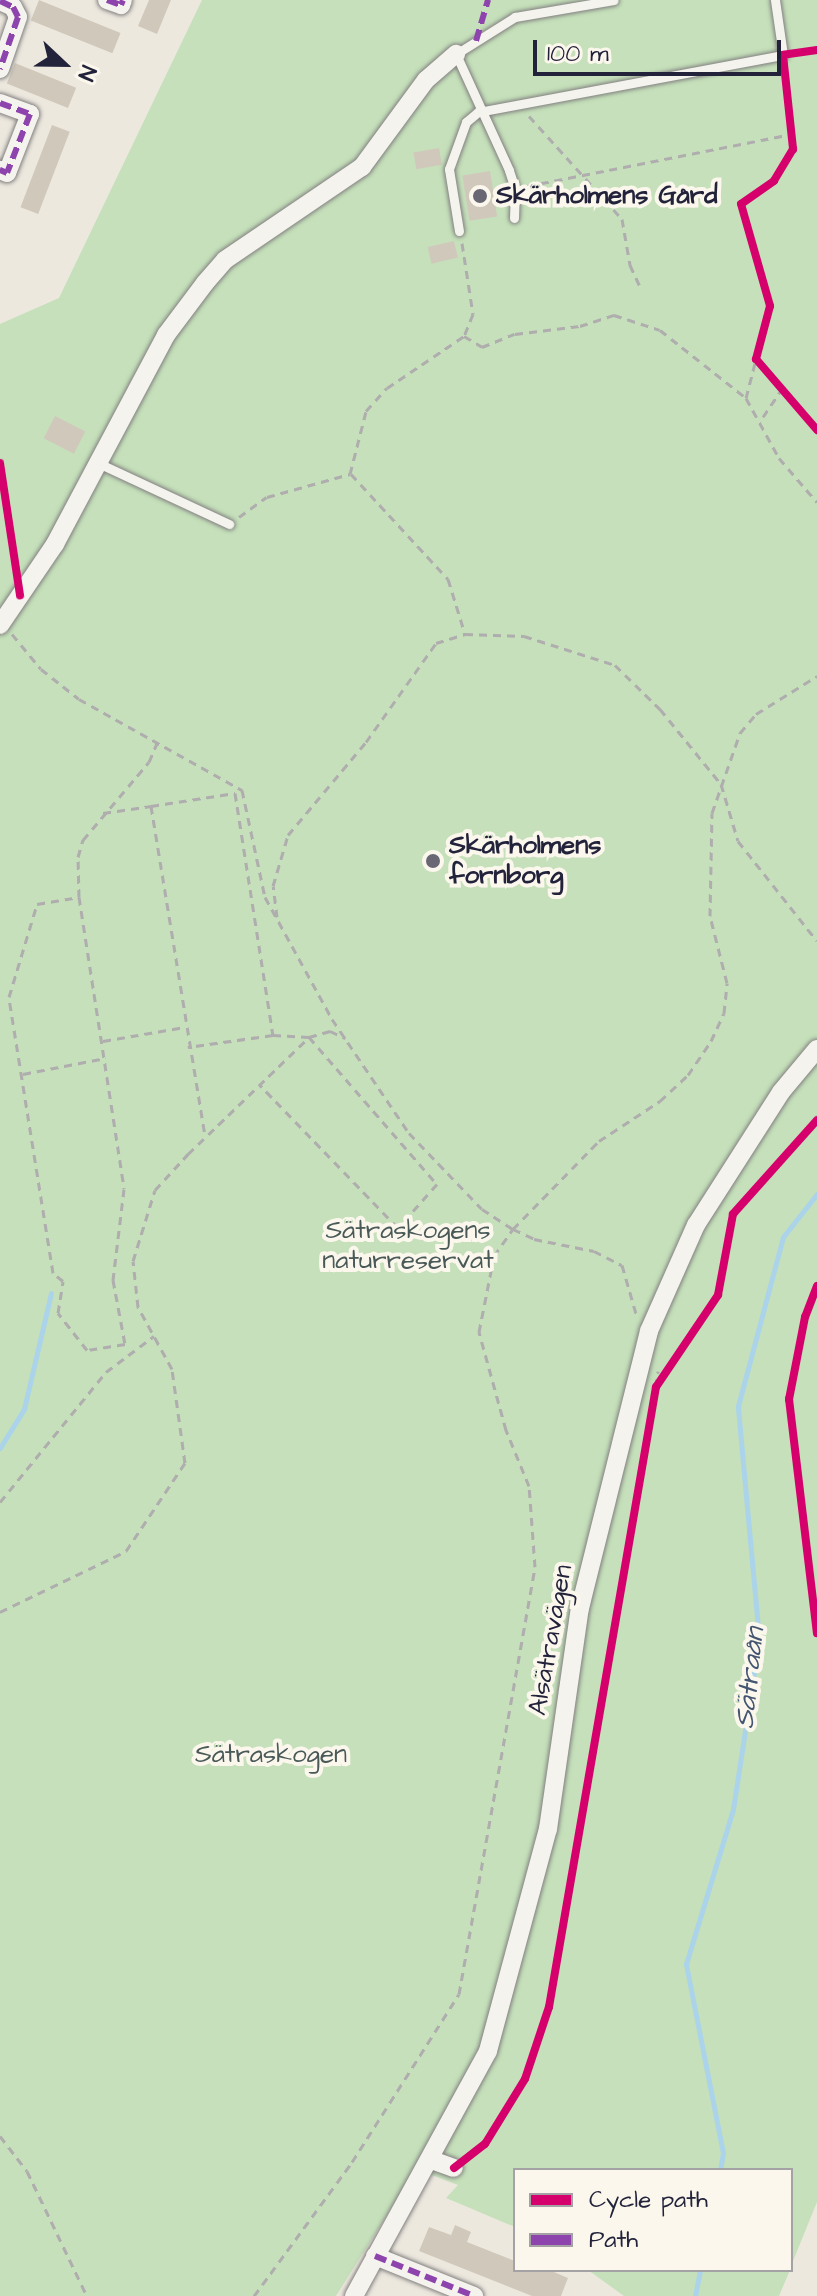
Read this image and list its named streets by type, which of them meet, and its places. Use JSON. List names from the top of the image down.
{
  "streets": {
    "street": ["Alsätravägen"]
  },
  "water": ["Sätraån"],
  "parks": ["Sätraskogens naturreservat", "Sätraskogen"],
  "places": ["Skärholmens Gård", "Skärholmens fornborg"],
  "legend": ["Cycle path", "Path"],
  "scale_bar": "100 m",
  "north": "right"
}
